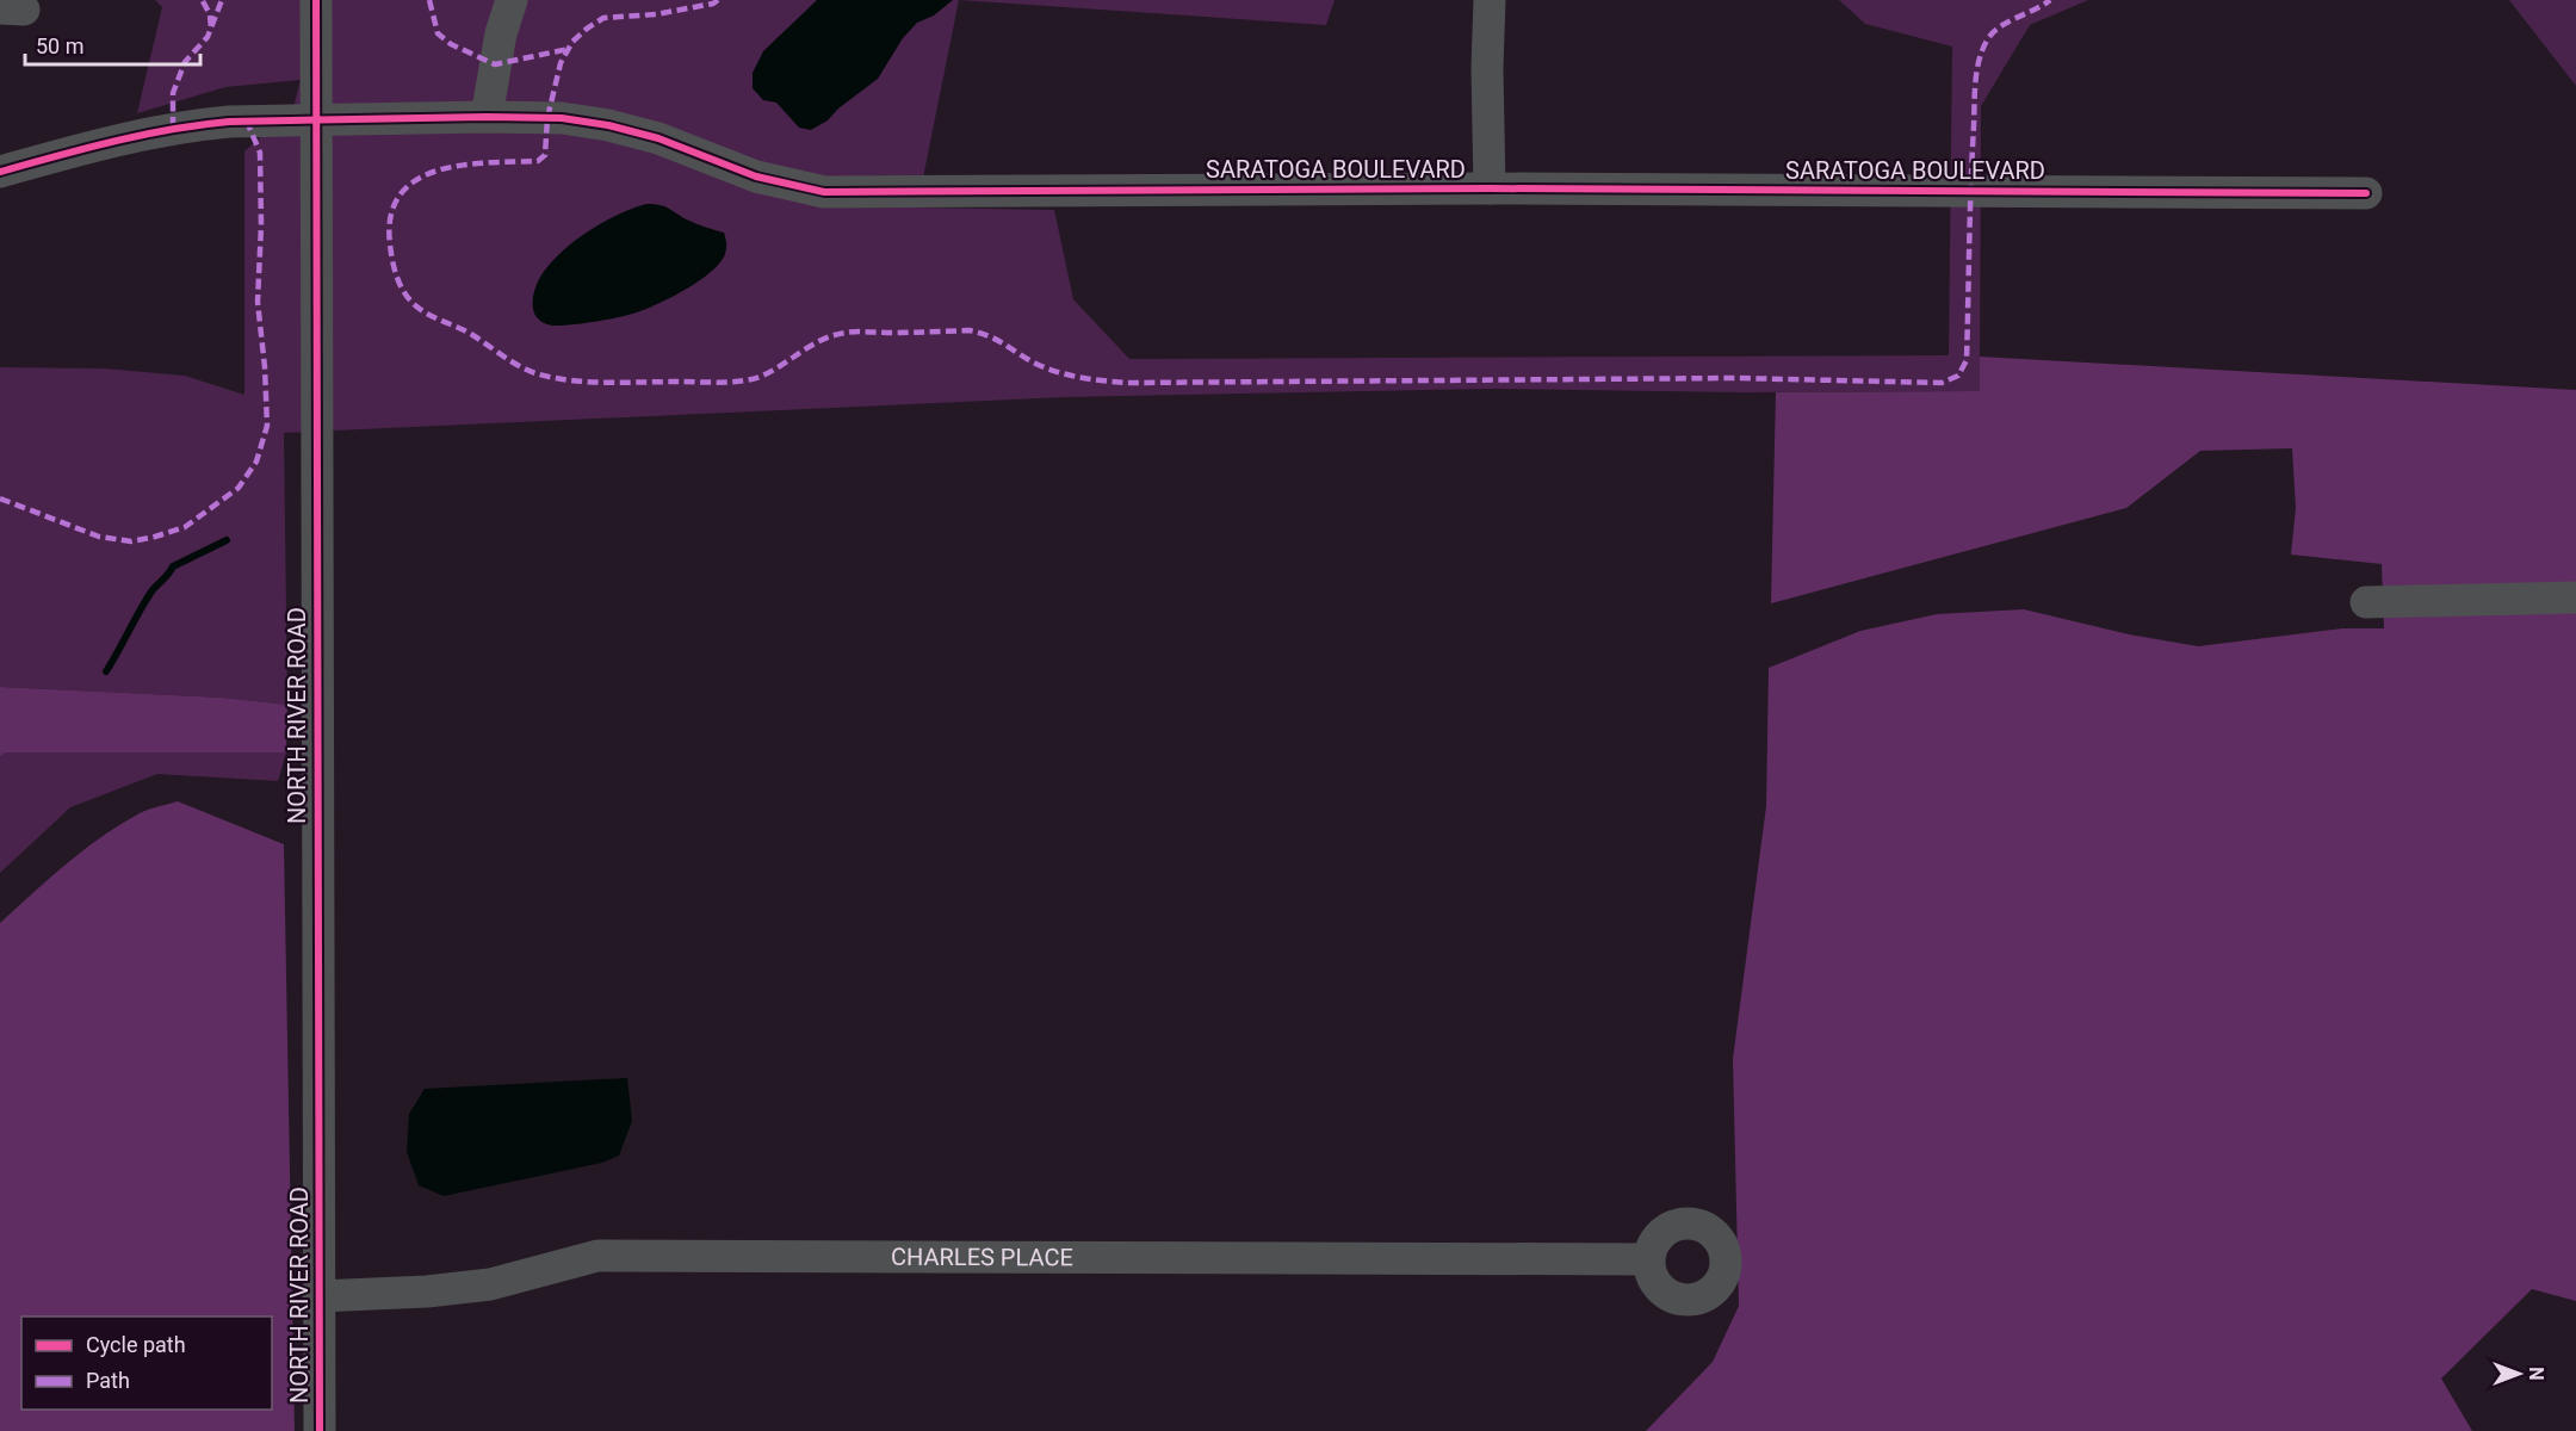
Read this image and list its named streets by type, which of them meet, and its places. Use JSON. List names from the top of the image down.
{
  "streets": {
    "street": ["SARATOGA BOULEVARD", "NORTH RIVER ROAD", "CHARLES PLACE"]
  },
  "crossings": [
    ["SARATOGA BOULEVARD", "NORTH RIVER ROAD"],
    ["NORTH RIVER ROAD", "CHARLES PLACE"]
  ],
  "legend": ["Cycle path", "Path"],
  "scale_bar": "50 m",
  "north": "right"
}
